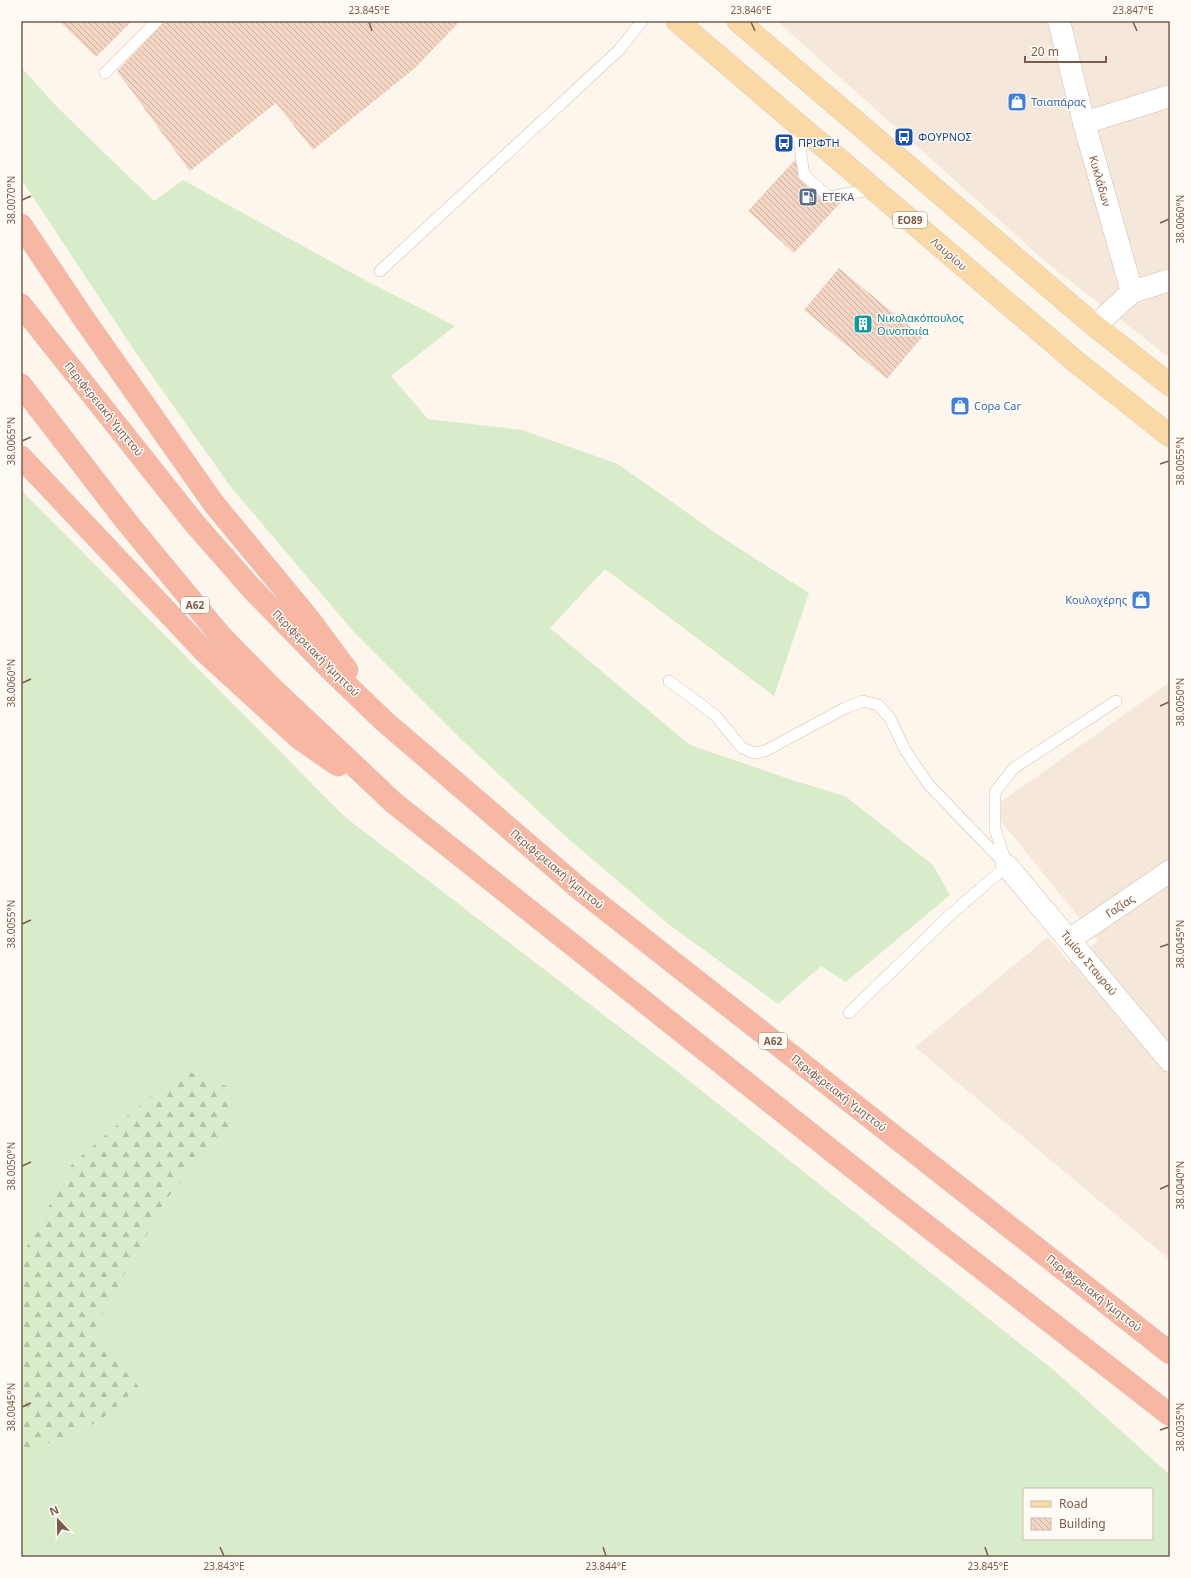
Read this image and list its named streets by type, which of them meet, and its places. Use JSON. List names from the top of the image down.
{
  "streets": {
    "highway": ["Περιφερειακή Υμηττού", "Α62"],
    "main road": ["ΕΟ89", "Λαυρίου"],
    "street": ["Κυκλάδων", "Γαζίας", "Τιμίου Σταυρού"]
  },
  "crossings": [
    ["Γαζίας", "Τιμίου Σταυρού"]
  ],
  "places": {
    "shop": ["Τσιαπάρας", "Copa Car", "Κουλοχέρης"],
    "bus stop": ["ΦΟΥΡΝΟΣ", "ΠΡΙΦΤΗ"],
    "fuel station": ["ΕΤΕΚΑ"],
    "building": ["Νικολακόπουλος Οινοποιία"]
  },
  "legend": ["Road", "Building"],
  "scale_bar": "20 m",
  "north": "top",
  "coordinates": [
    "23.845°E",
    "23.846°E",
    "23.847°E",
    "38.0070°N",
    "38.0060°N",
    "38.0065°N",
    "38.0055°N",
    "38.0050°N",
    "38.0045°N",
    "38.0040°N",
    "38.0035°N",
    "23.843°E",
    "23.844°E"
  ]
}
